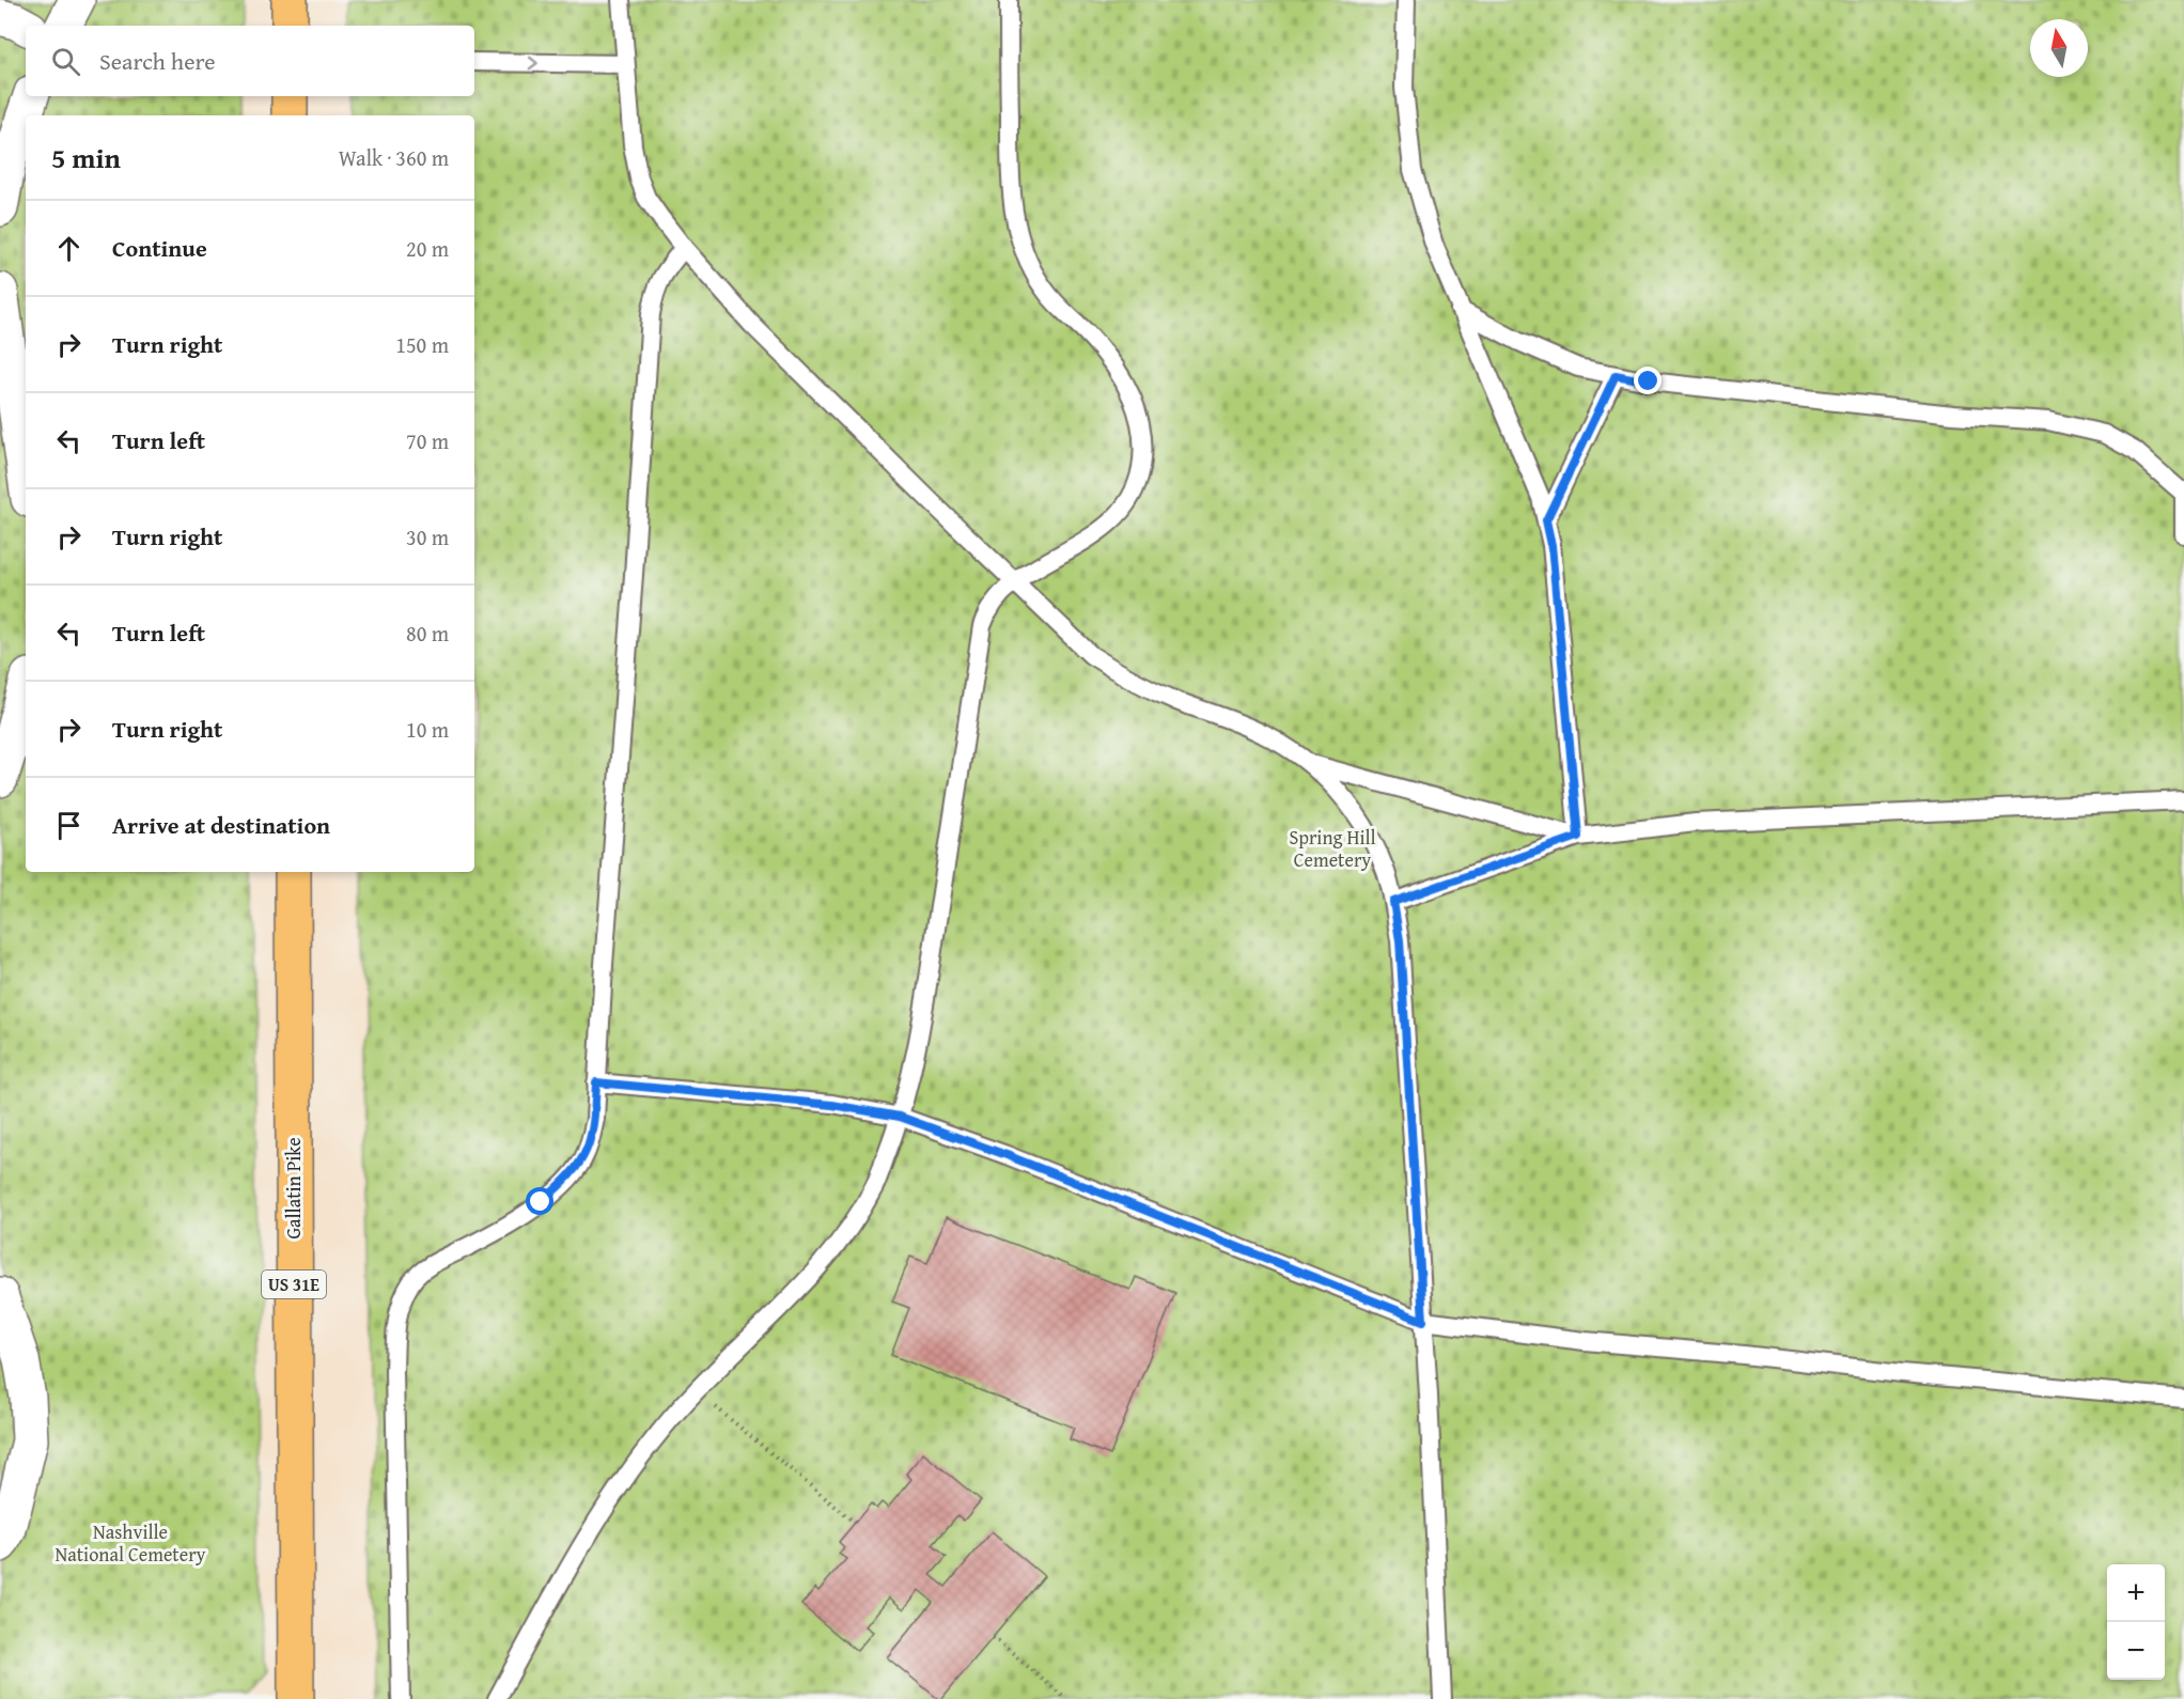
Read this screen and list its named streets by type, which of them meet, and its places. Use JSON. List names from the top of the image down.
{
  "streets": {
    "main road": ["Gallatin Pike", "US 31E"]
  },
  "parks": ["Spring Hill Cemetery", "Nashville National Cemetery"],
  "north": "top",
  "page": {
    "search": "Search here",
    "heading": ["5 min", "Walk · 360 m"],
    "list": [
      ["Continue", "20 m"],
      ["Turn right", "150 m"],
      ["Turn left", "70 m"],
      ["Turn right", "30 m"],
      ["Turn left", "80 m"],
      ["Turn right", "10 m"],
      "Arrive at destination"
    ],
    "map_buttons": ["+", "−"]
  }
}
